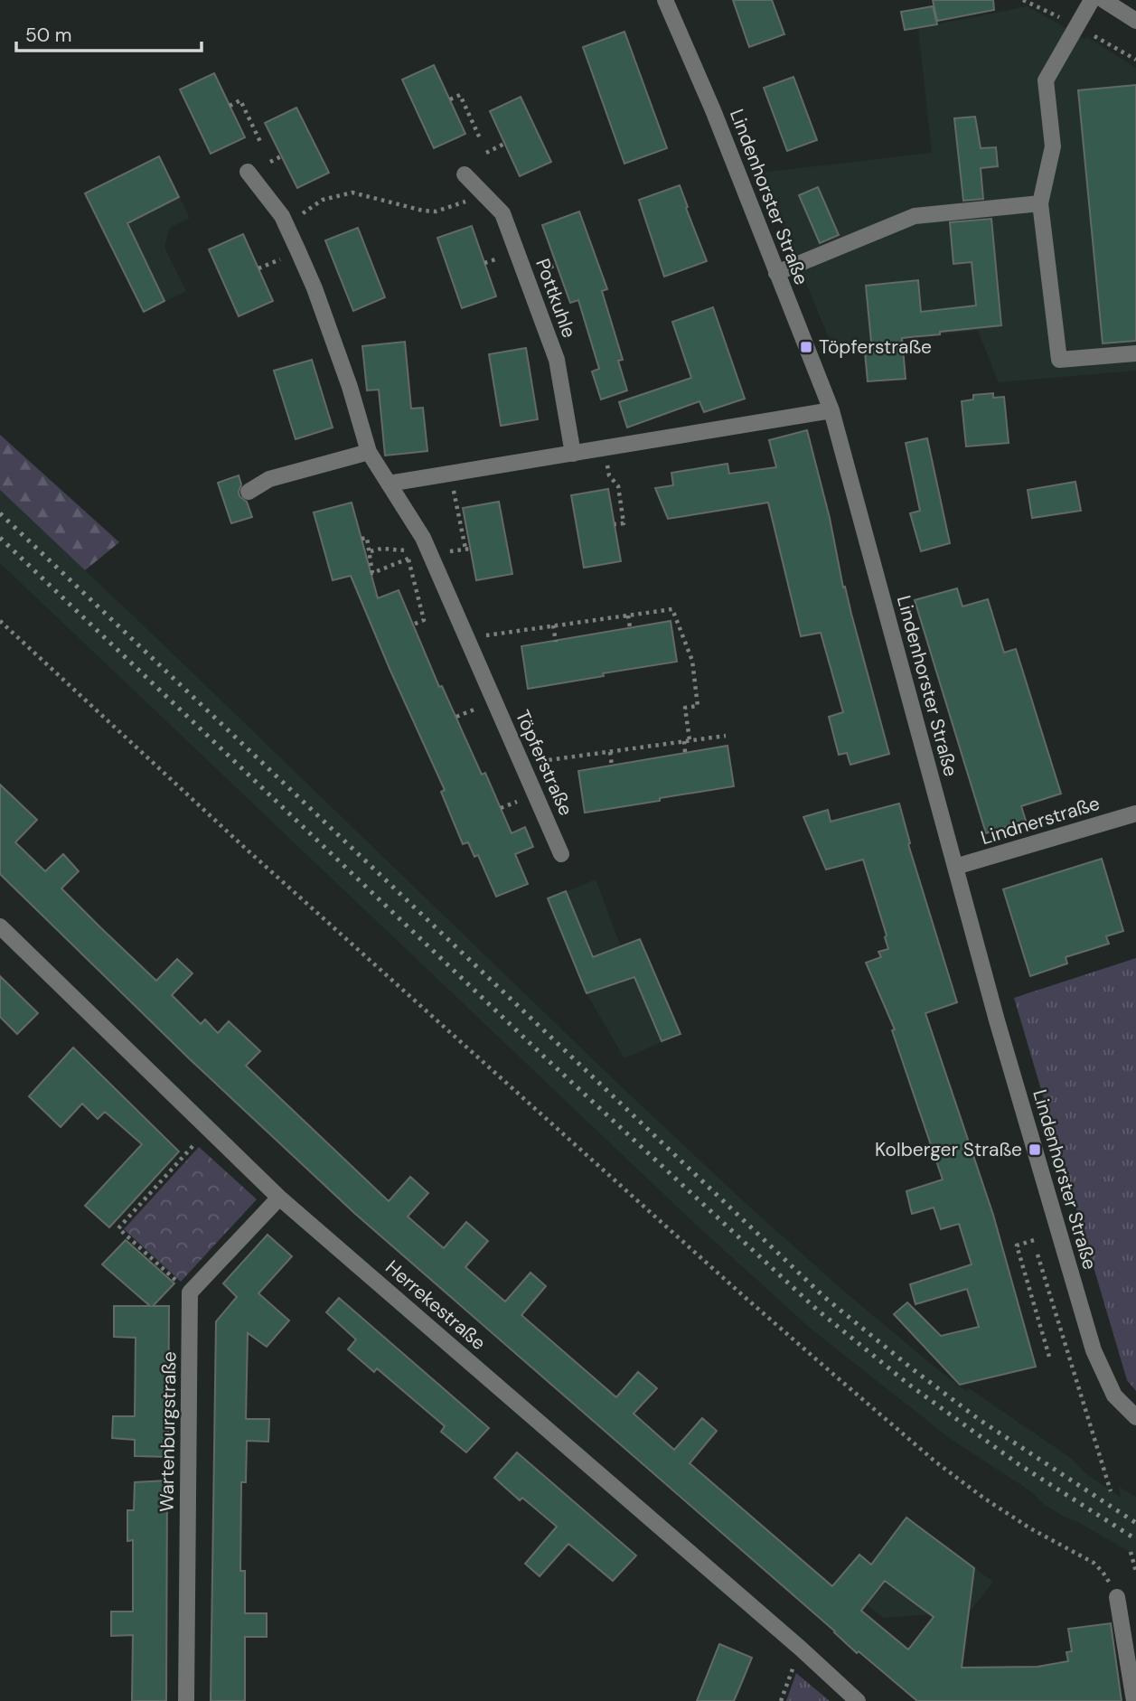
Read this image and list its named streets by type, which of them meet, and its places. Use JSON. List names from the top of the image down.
{
  "streets": {
    "street": [
      "Lindenhorster Straße",
      "Pottkuhle",
      "Töpferstraße",
      "Lindnerstraße",
      "Herrekestraße",
      "Wartenburgstraße"
    ]
  },
  "crossings": [
    ["Lindenhorster Straße", "Lindnerstraße"]
  ],
  "places": {
    "transit": ["Töpferstraße", "Kolberger Straße"]
  },
  "scale_bar": "50 m"
}
